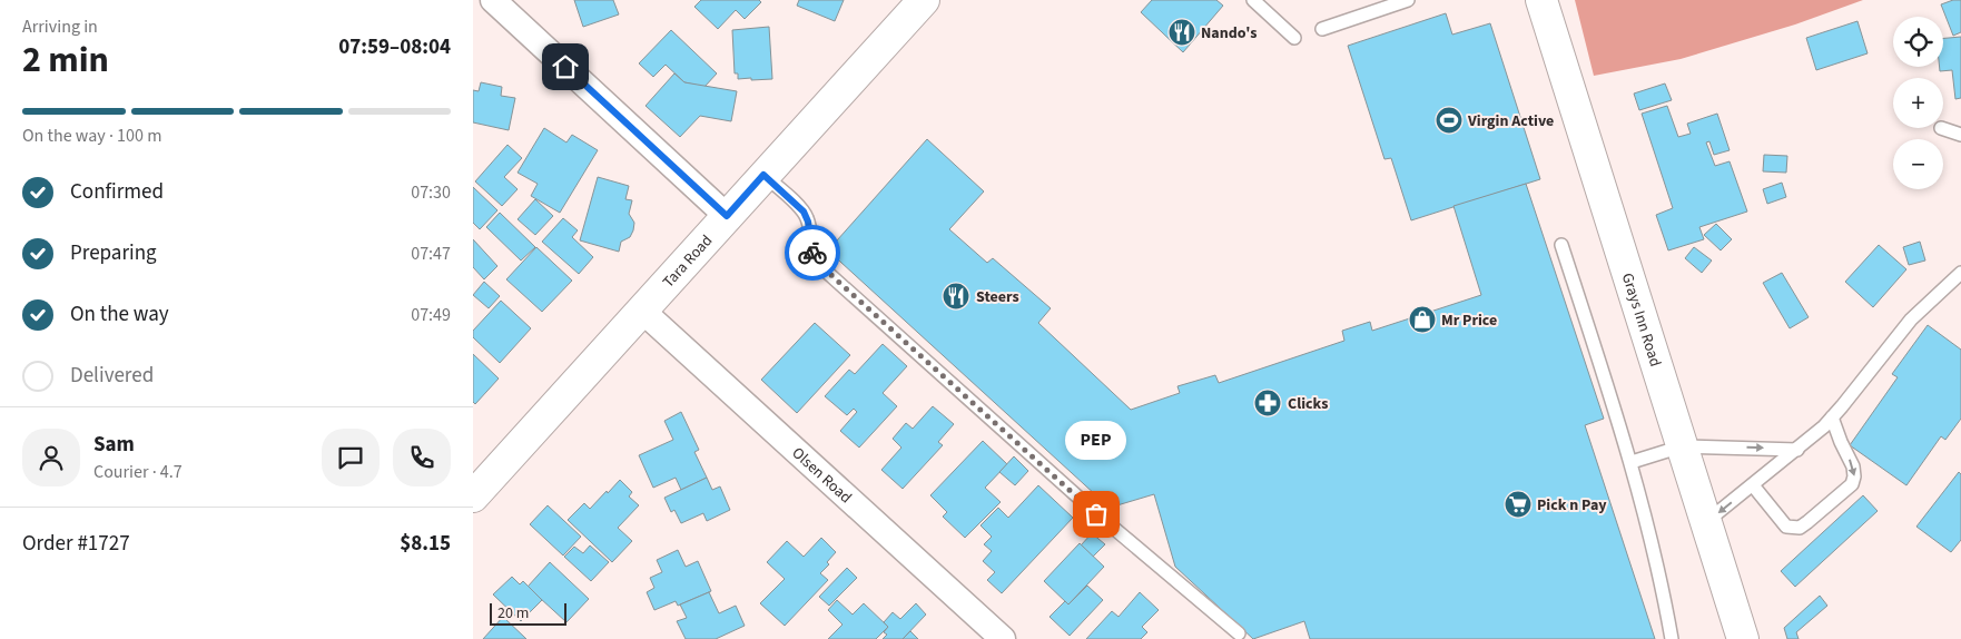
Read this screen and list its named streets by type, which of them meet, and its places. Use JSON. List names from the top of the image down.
{
  "streets": {
    "street": ["Tara Road", "Grays Inn Road", "Olsen Road"]
  },
  "crossings": [
    ["Tara Road", "Olsen Road"]
  ],
  "places": {
    "restaurant": ["Nando's", "Steers"],
    "sports": ["Virgin Active"],
    "shop": ["Mr Price"],
    "pharmacy": ["Clicks"],
    "supermarket": ["Pick n Pay"],
    "other": ["PEP"]
  },
  "scale_bar": "20 m",
  "page": {
    "heading": ["2 min", "Arriving in", "07:59–08:04"],
    "panel": [
      "Sam",
      "Courier · 4.7",
      "Order #1727",
      "$8.15"
    ],
    "map_buttons": ["+", "−"],
    "bar": "On the way · 100 m",
    "list": [
      ["Confirmed", "07:30"],
      ["Preparing", "07:47"],
      ["On the way", "07:49"],
      "Delivered"
    ],
    "bubble": "PEP",
    "scale": "20 m"
  }
}
